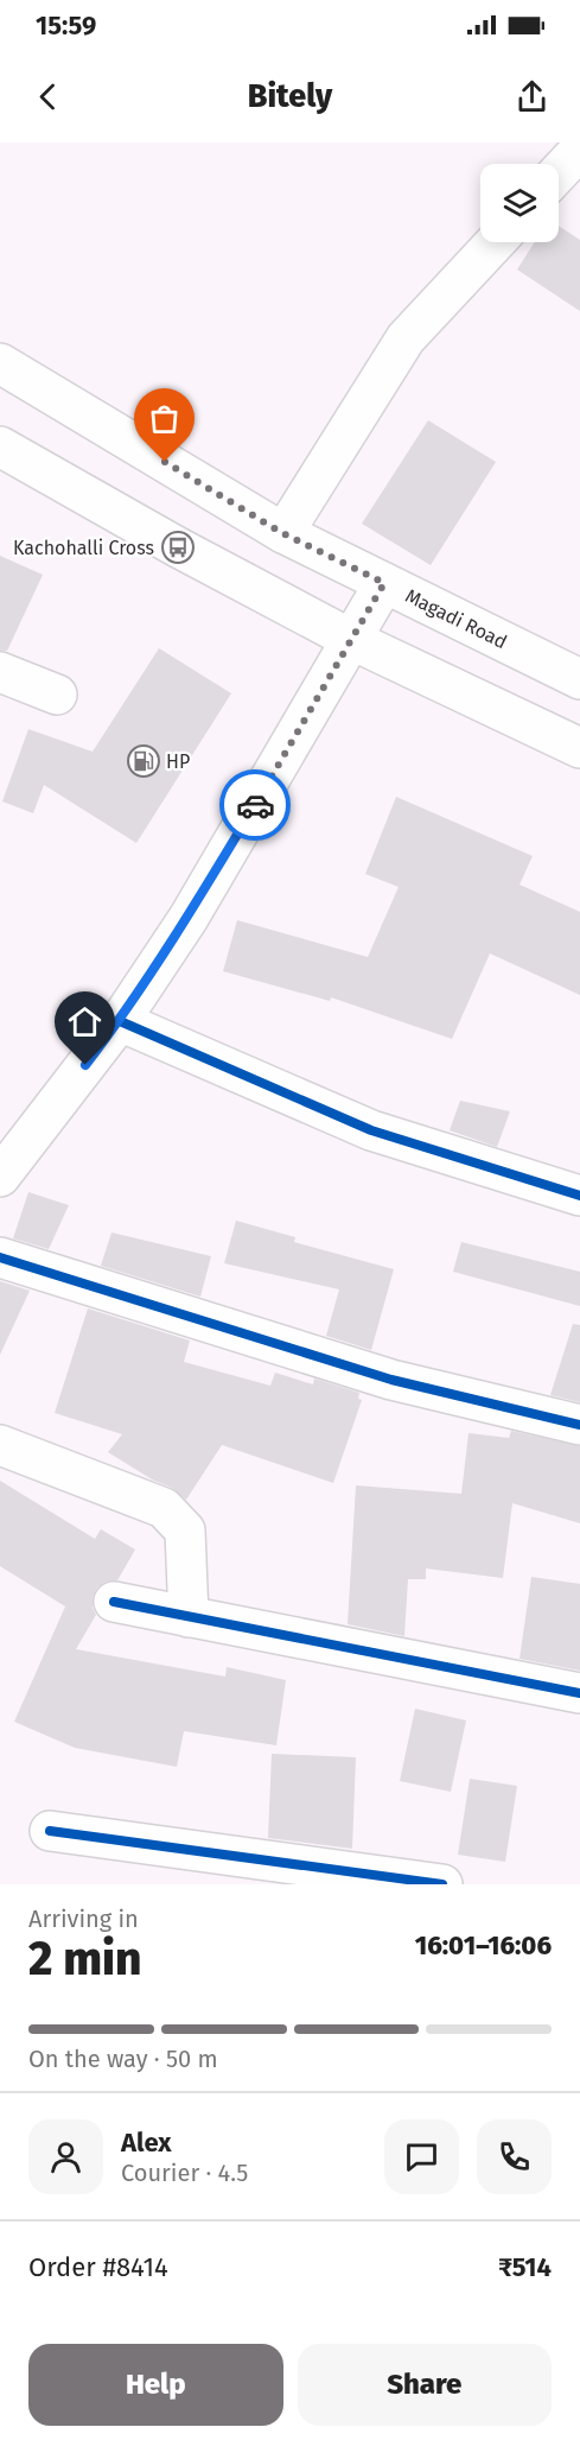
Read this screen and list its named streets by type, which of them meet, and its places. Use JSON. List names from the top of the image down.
{
  "streets": {
    "street": ["Magadi Road"]
  },
  "places": {
    "bus stop": ["Kachohalli Cross"],
    "fuel station": ["HP"]
  },
  "page": {
    "status": "15:59",
    "header": "Bitely",
    "heading": ["2 min", "Arriving in", "16:01–16:06"],
    "panel": [
      "Alex",
      "Courier · 4.5",
      "Order #8414",
      "₹514"
    ],
    "bar": "On the way · 50 m",
    "buttons": ["Help", "Share"]
  }
}
